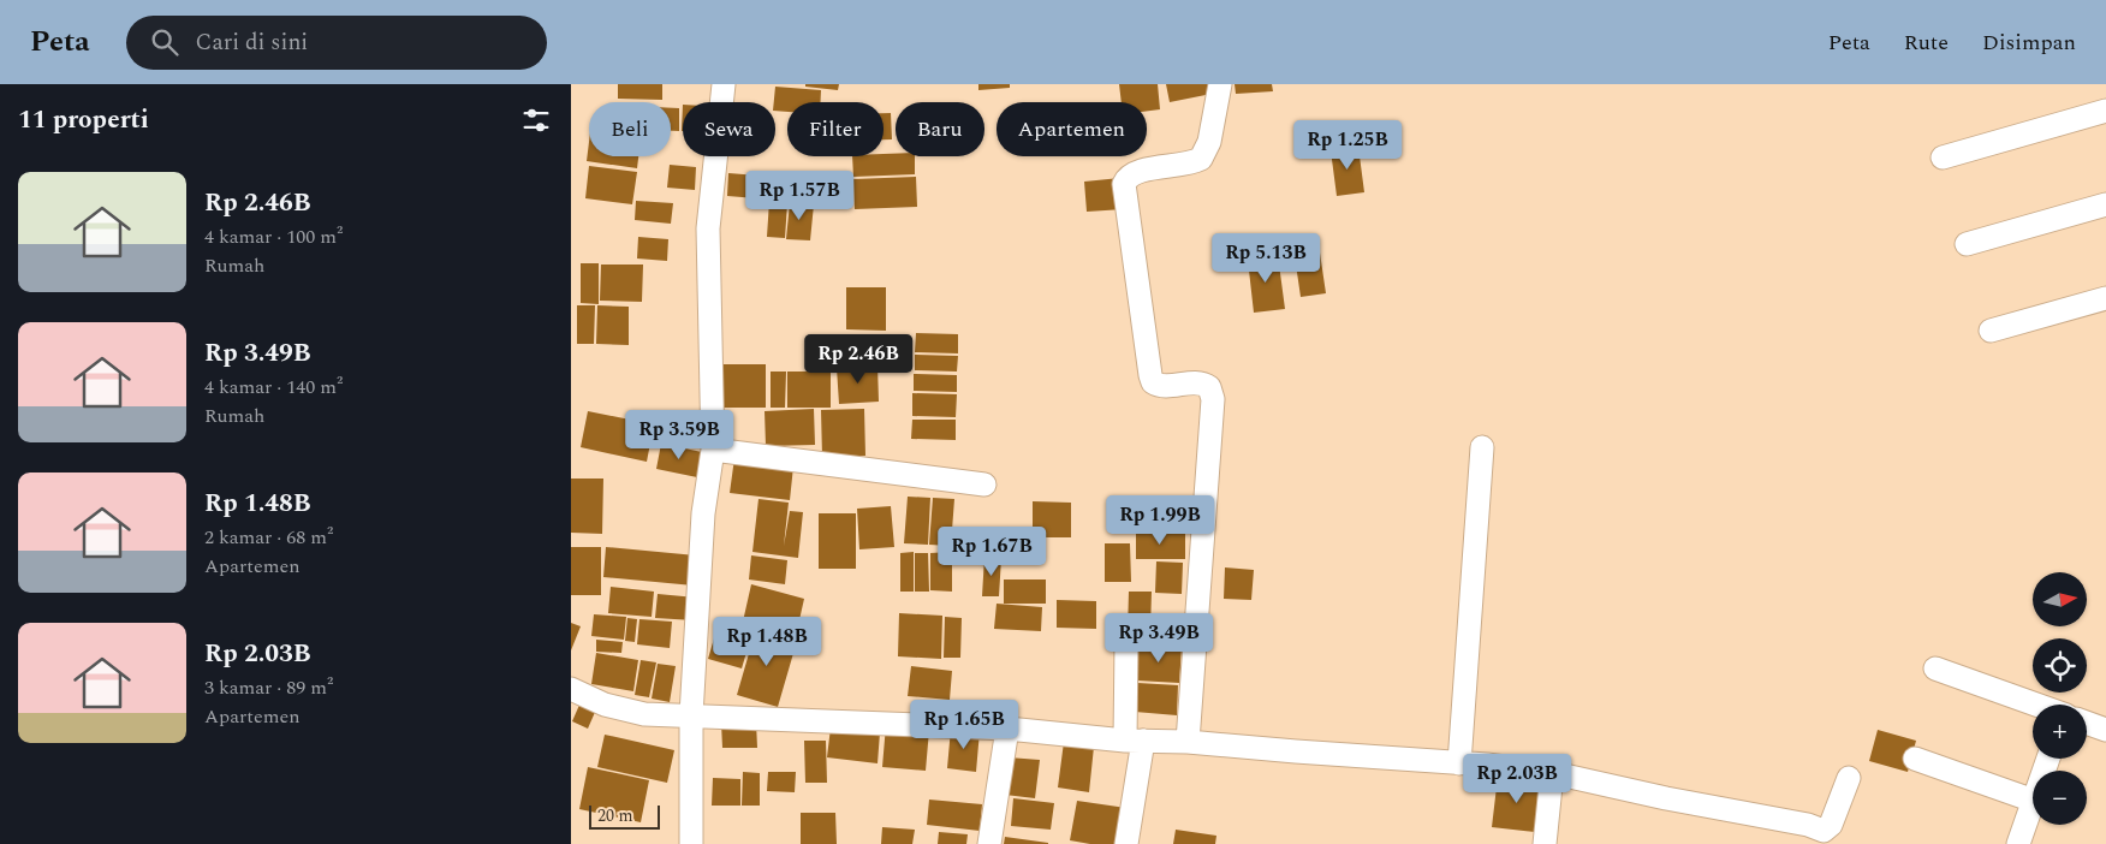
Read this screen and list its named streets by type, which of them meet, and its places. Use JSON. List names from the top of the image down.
{
  "scale_bar": "20 m",
  "north": "right",
  "page": {
    "header": "Peta",
    "search": "Cari di sini",
    "nav": ["Peta", "Rute", "Disimpan"],
    "heading": "11 properti",
    "chip": [
      "Beli",
      "Sewa",
      "Filter",
      "Baru",
      "Apartemen"
    ],
    "price": [
      "Rp 1.25B",
      "Rp 1.57B",
      "Rp 5.13B",
      "Rp 2.46B",
      "Rp 3.59B",
      "Rp 1.99B",
      "Rp 1.67B",
      "Rp 3.49B",
      "Rp 1.48B",
      "Rp 1.65B",
      "Rp 2.03B"
    ],
    "list": [
      {
        "name": "Rp 2.46B",
        "note": "4 kamar · 100 m² · Rumah"
      },
      {
        "name": "Rp 3.49B",
        "note": "4 kamar · 140 m² · Rumah"
      },
      {
        "name": "Rp 1.48B",
        "note": "2 kamar · 68 m² · Apartemen"
      },
      {
        "name": "Rp 2.03B",
        "note": "3 kamar · 89 m² · Apartemen"
      }
    ],
    "map_buttons": ["+", "−"],
    "scale": "20 m"
  }
}
